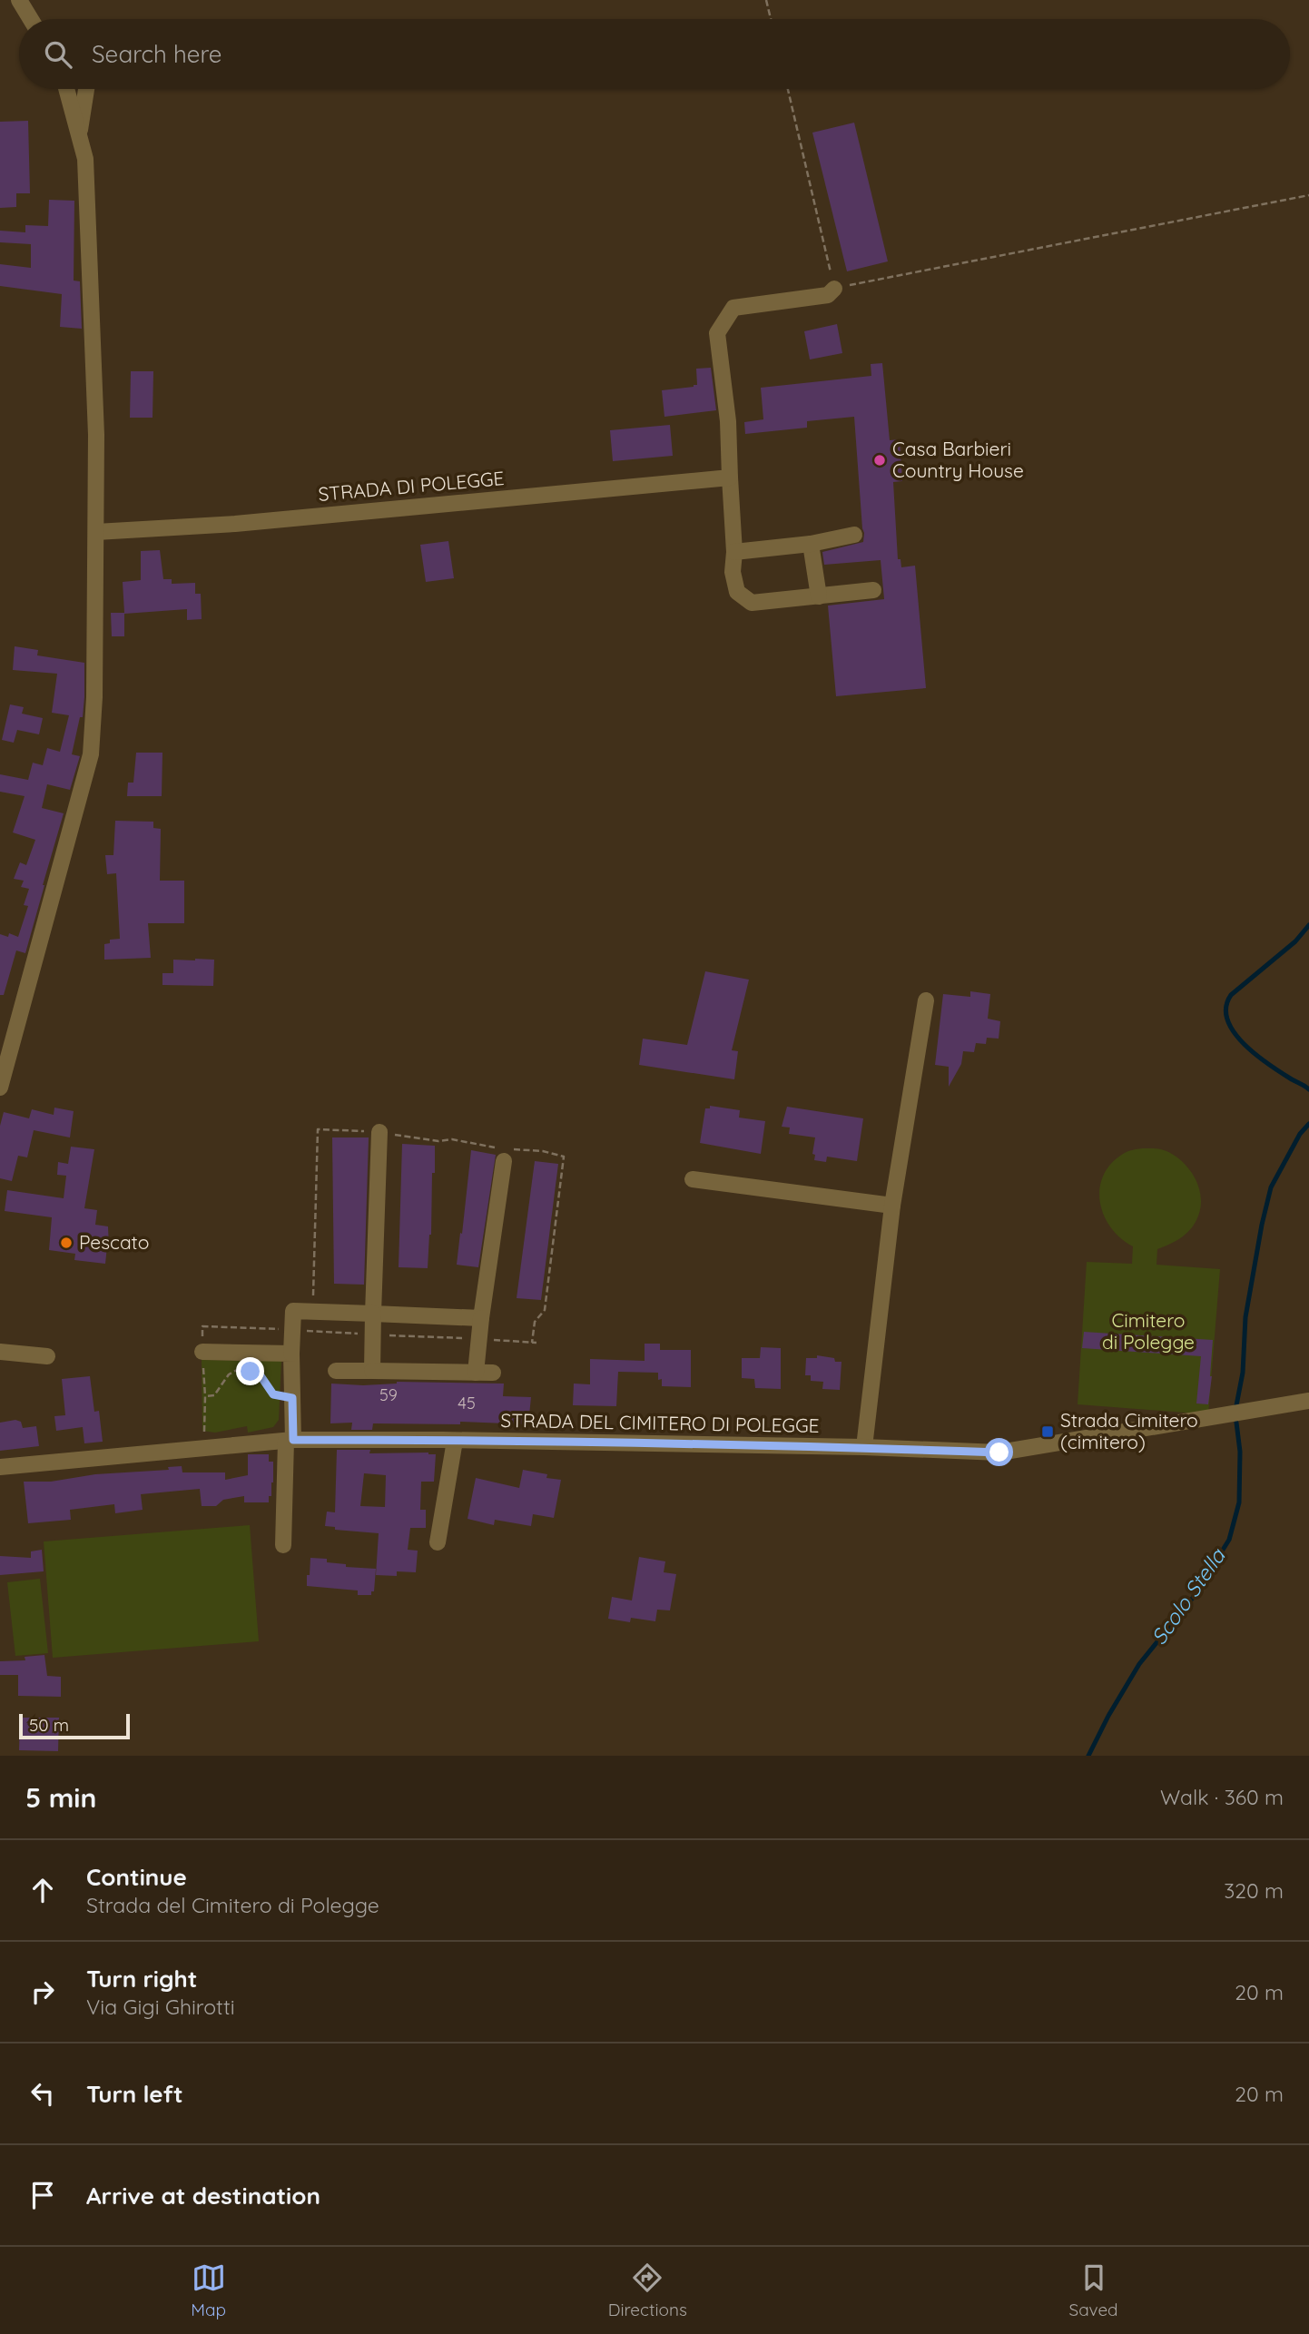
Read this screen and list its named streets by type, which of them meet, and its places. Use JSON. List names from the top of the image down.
{
  "streets": {
    "street": ["STRADA DI POLEGGE", "STRADA DEL CIMITERO DI POLEGGE"]
  },
  "water": ["Scolo Stella"],
  "parks": ["Cimitero di Polegge"],
  "places": {
    "other": ["Casa Barbieri Country House", "Pescato"],
    "transit": ["Strada Cimitero (cimitero)"]
  },
  "house_numbers": ["59", "45"],
  "scale_bar": "50 m",
  "page": {
    "search": "Search here",
    "scale": "50 m",
    "heading": ["5 min", "Walk · 360 m"],
    "list": [
      ["Continue", "Strada del Cimitero di Polegge", "320 m"],
      ["Turn right", "Via Gigi Ghirotti", "20 m"],
      ["Turn left", "20 m"],
      "Arrive at destination"
    ],
    "nav": ["Map", "Directions", "Saved"]
  }
}
